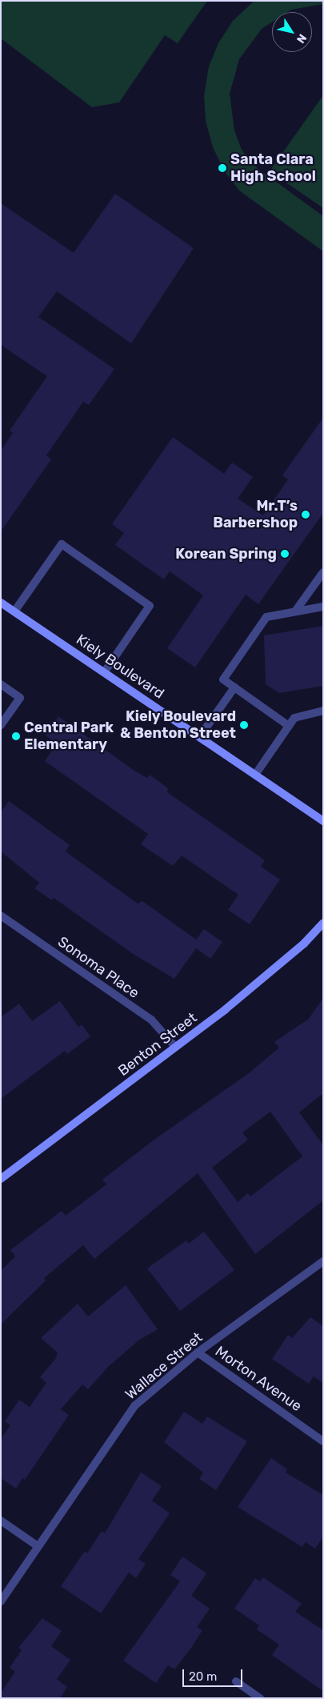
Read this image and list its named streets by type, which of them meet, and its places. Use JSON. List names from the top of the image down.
{
  "streets": {
    "main road": ["Kiely Boulevard", "Benton Street"],
    "street": ["Sonoma Place", "Wallace Street", "Morton Avenue"]
  },
  "crossings": [
    ["Sonoma Place", "Benton Street"],
    ["Wallace Street", "Morton Avenue"]
  ],
  "places": [
    "Santa Clara High School",
    "Mr.T’s Barbershop",
    "Korean Spring",
    "Kiely Boulevard & Benton Street",
    "Central Park Elementary"
  ],
  "scale_bar": "20 m",
  "north": "bottom right"
}
